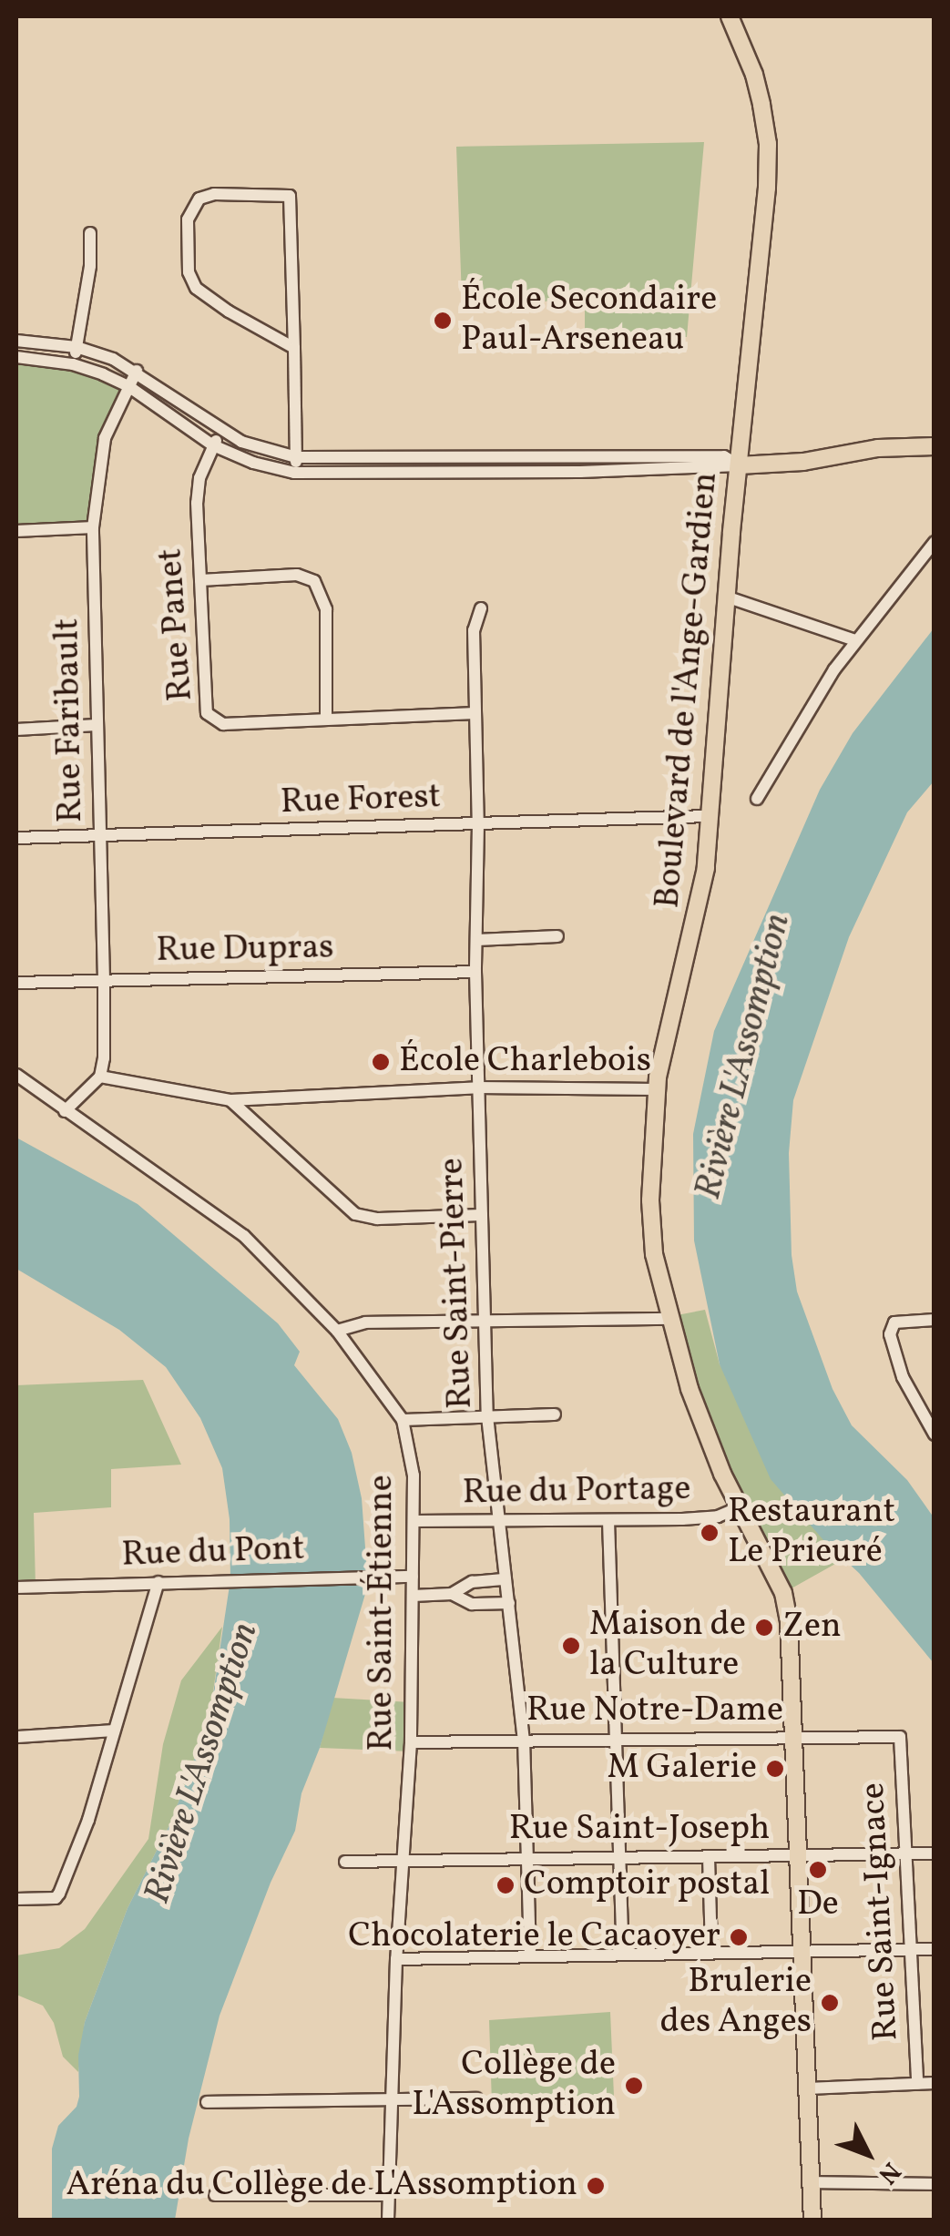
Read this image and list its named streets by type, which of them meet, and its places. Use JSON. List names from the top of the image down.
{
  "streets": {
    "main road": ["Boulevard de l'Ange-Gardien"],
    "street": [
      "Rue Panet",
      "Rue Faribault",
      "Rue Forest",
      "Rue Dupras",
      "Rue Saint-Pierre",
      "Rue du Portage",
      "Rue du Pont",
      "Rue Saint-Étienne",
      "Rue Notre-Dame",
      "Rue Saint-Joseph",
      "Rue Saint-Ignace"
    ]
  },
  "crossings": [
    ["Rue Panet", "Rue Saint-Pierre"],
    ["Boulevard de l'Ange-Gardien", "Rue Forest"],
    ["Boulevard de l'Ange-Gardien", "Rue du Portage"],
    ["Boulevard de l'Ange-Gardien", "Rue Notre-Dame"],
    ["Boulevard de l'Ange-Gardien", "Rue Saint-Joseph"],
    ["Rue Faribault", "Rue Forest"],
    ["Rue Faribault", "Rue Dupras"],
    ["Rue Forest", "Rue Saint-Pierre"],
    ["Rue Dupras", "Rue Saint-Pierre"],
    ["Rue Saint-Pierre", "Rue du Portage"],
    ["Rue Saint-Pierre", "Rue Notre-Dame"],
    ["Rue Saint-Pierre", "Rue Saint-Joseph"],
    ["Rue du Portage", "Rue Saint-Étienne"],
    ["Rue du Pont", "Rue Saint-Étienne"],
    ["Rue Saint-Étienne", "Rue Notre-Dame"],
    ["Rue Saint-Étienne", "Rue Saint-Joseph"],
    ["Rue Notre-Dame", "Rue Saint-Ignace"],
    ["Rue Saint-Joseph", "Rue Saint-Ignace"]
  ],
  "water": ["Rivière L'Assomption"],
  "places": [
    "École Secondaire Paul-Arseneau",
    "École Charlebois",
    "Restaurant Le Prieuré",
    "Zen",
    "Maison de la Culture",
    "M Galerie",
    "De",
    "Comptoir postal",
    "Chocolaterie le Cacaoyer",
    "Brulerie des Anges",
    "Collège de L'Assomption",
    "Aréna du Collège de L'Assomption"
  ],
  "north": "bottom right"
}
